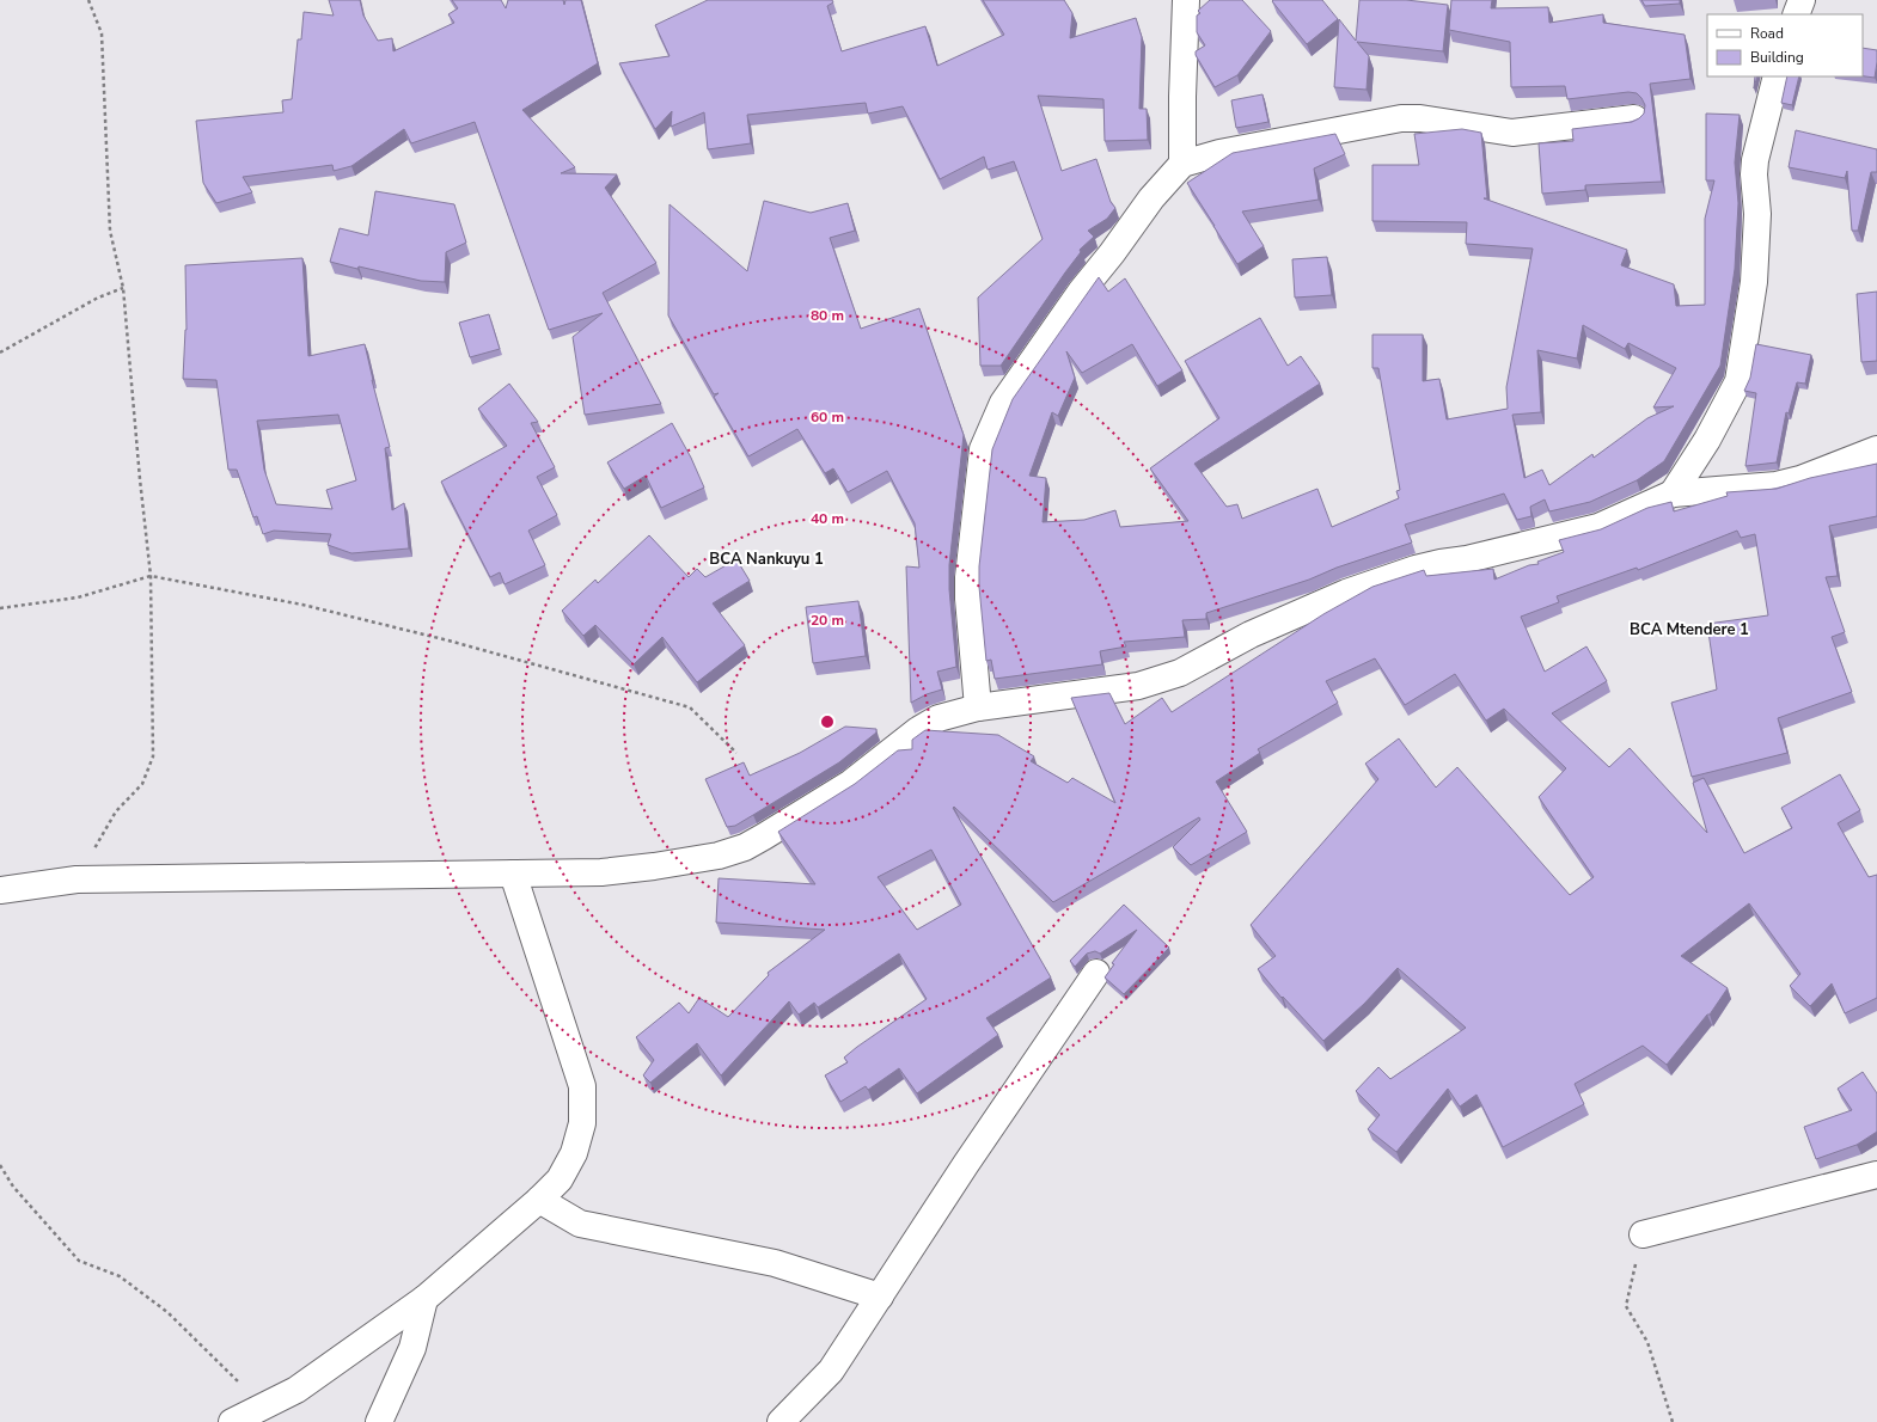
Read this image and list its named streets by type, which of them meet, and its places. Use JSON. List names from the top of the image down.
{
  "districts": ["BCA Nankuyu 1", "BCA Mtendere 1"],
  "legend": ["Road", "Building"],
  "rings": [
    "80 m",
    "60 m",
    "40 m",
    "20 m"
  ]
}
